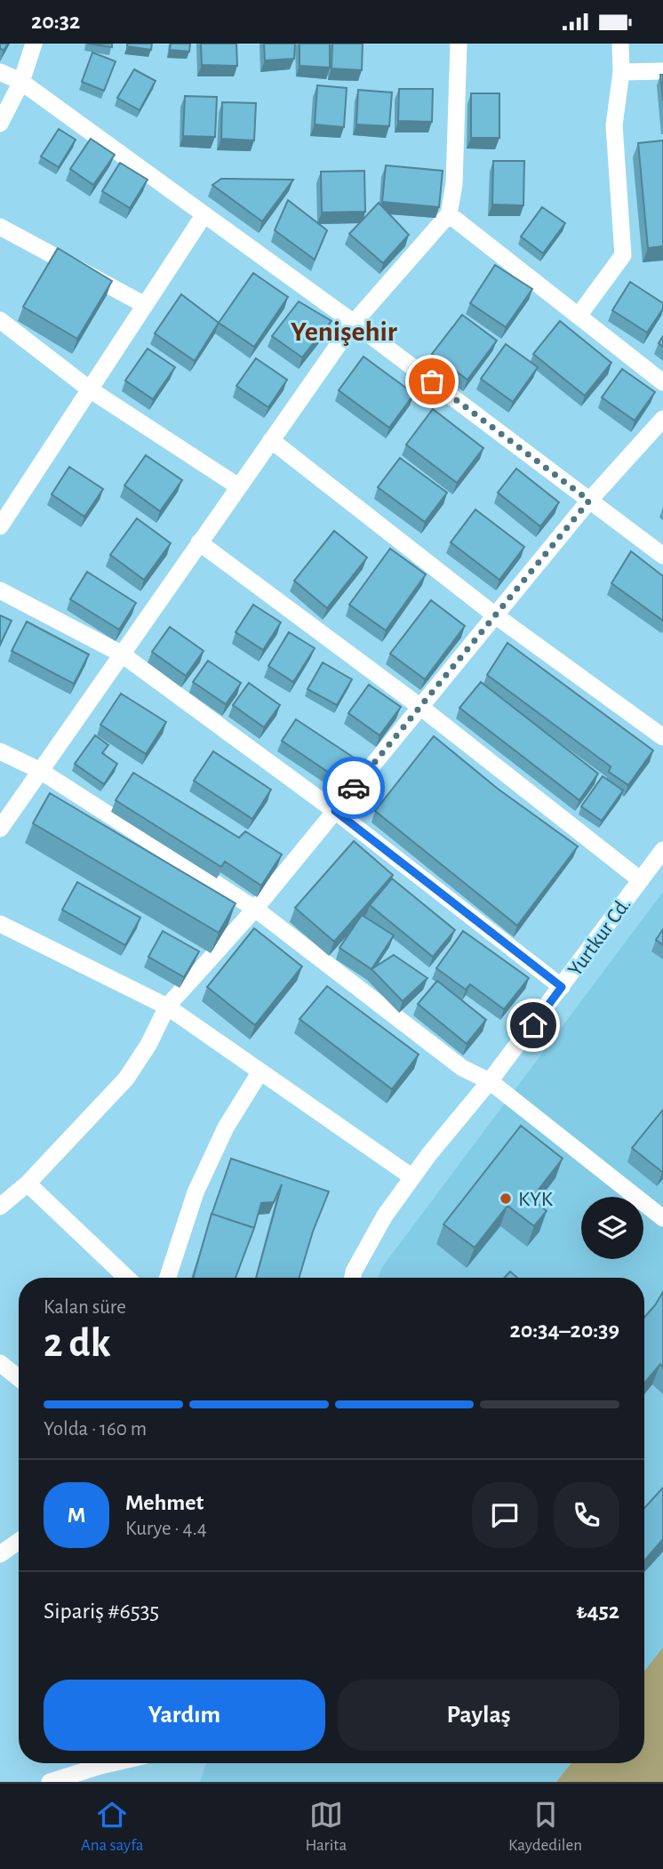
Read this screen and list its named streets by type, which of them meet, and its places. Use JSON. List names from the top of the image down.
{
  "streets": {
    "street": ["Yurtkur Cd."]
  },
  "districts": ["Yenişehir"],
  "places": ["KYK"],
  "page": {
    "status": "20:32",
    "heading": ["2 dk", "Kalan süre", "20:34–20:39"],
    "panel": [
      "Mehmet",
      "Kurye · 4.4",
      "Sipariş #6535",
      "₺452"
    ],
    "bar": "Yolda · 160 m",
    "round": "M",
    "buttons": ["Yardım", "Paylaş"],
    "tabs": ["Ana sayfa", "Harita", "Kaydedilen"]
  }
}
